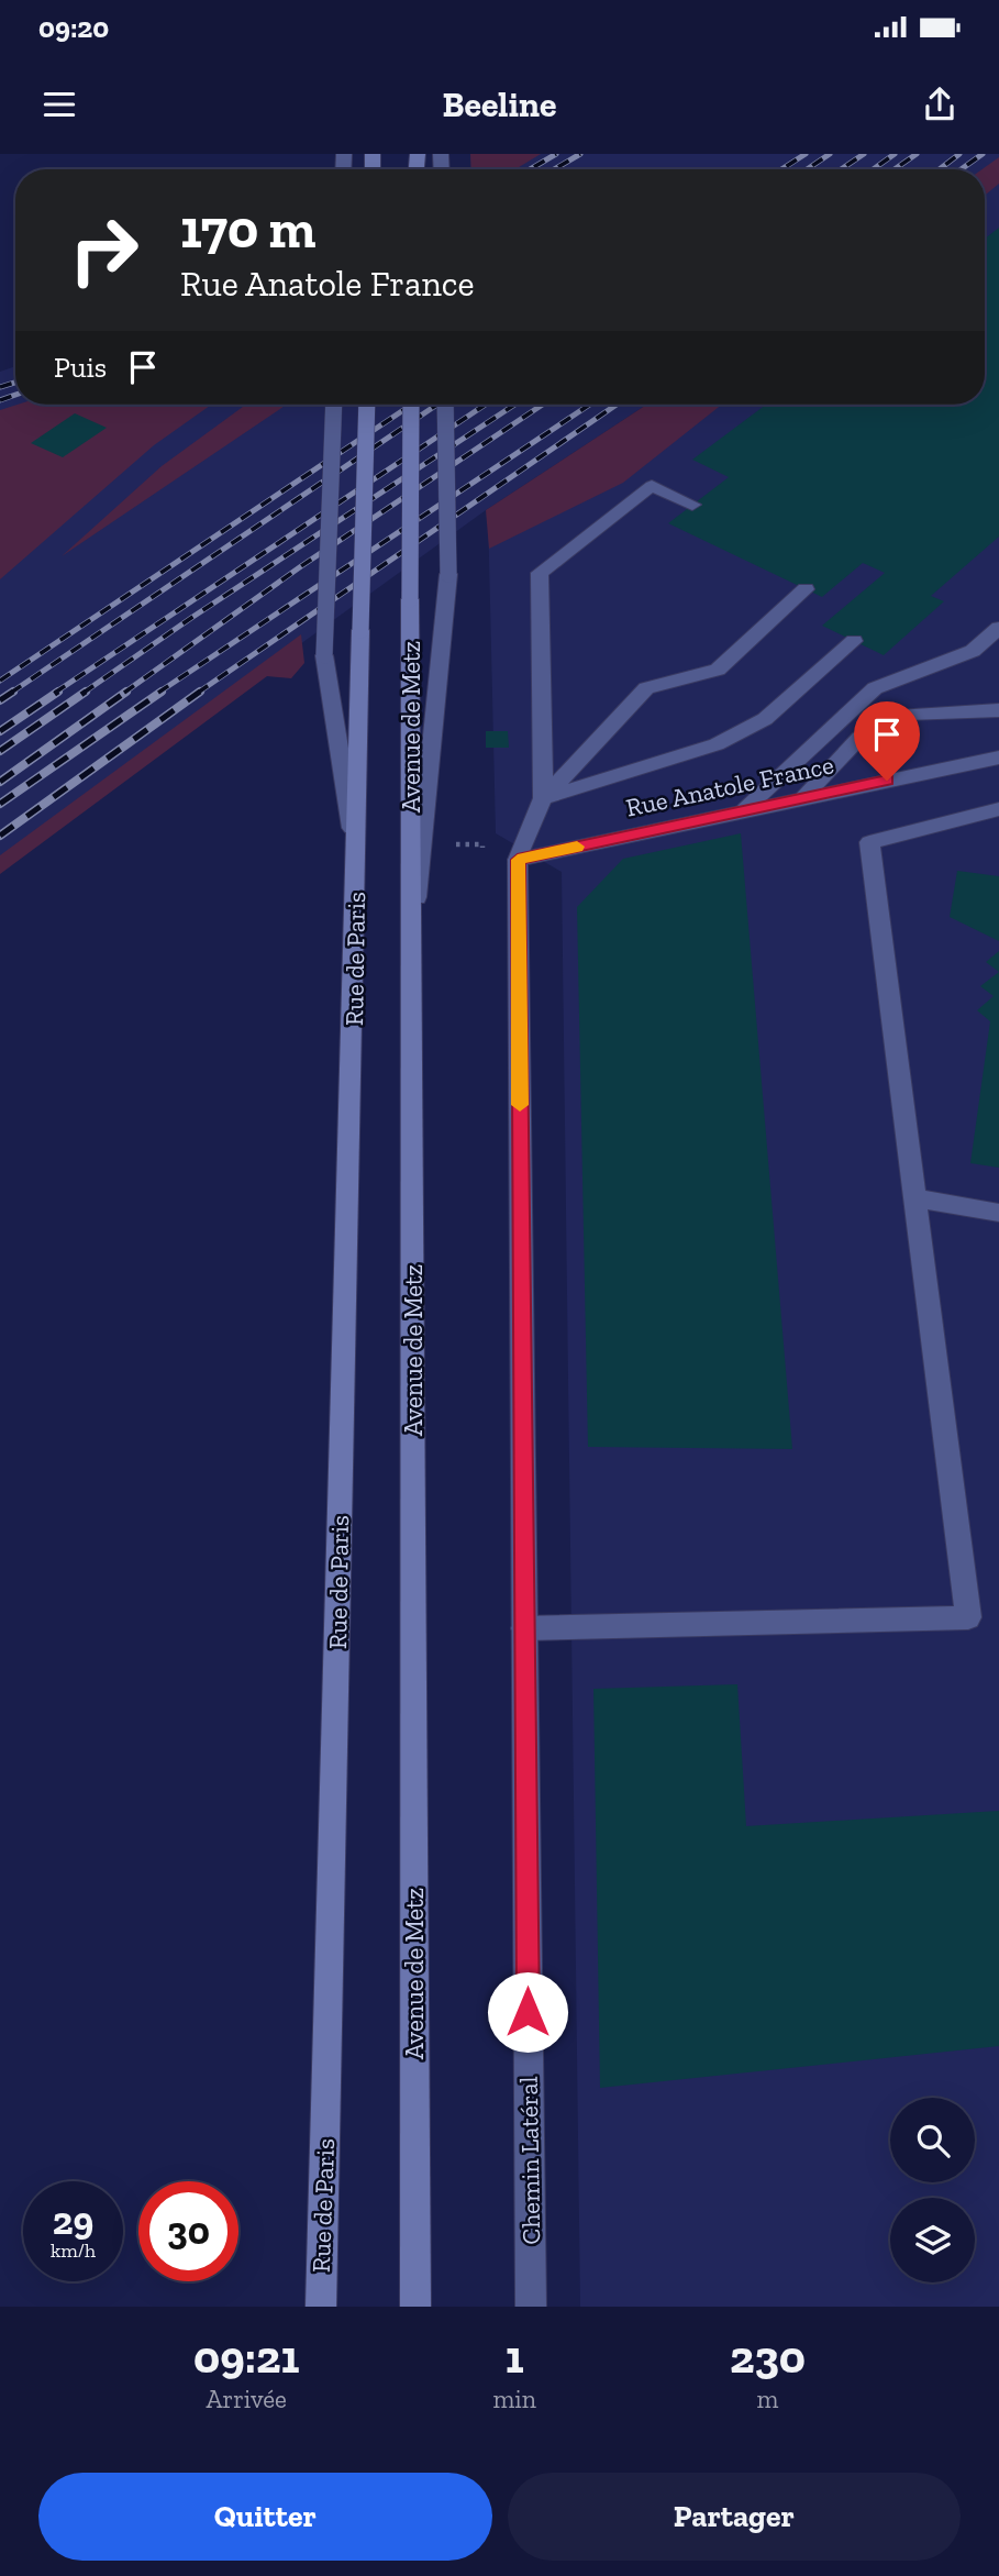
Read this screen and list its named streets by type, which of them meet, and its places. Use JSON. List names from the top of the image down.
{
  "streets": {
    "main road": ["Avenue de Metz", "Rue de Paris"],
    "street": ["Rue Anatole France", "Chemin Latéral"]
  },
  "crossings": [
    ["Rue Anatole France", "Chemin Latéral"]
  ],
  "page": {
    "status": "09:20",
    "header": "Beeline",
    "turn": ["170 m", "Rue Anatole France"],
    "then": "Puis",
    "speed": "29 km/h",
    "limit": "30",
    "eta": [
      "09:21",
      "Arrivée",
      "1",
      "min",
      "230",
      "m"
    ],
    "buttons": ["Quitter", "Partager"]
  }
}
